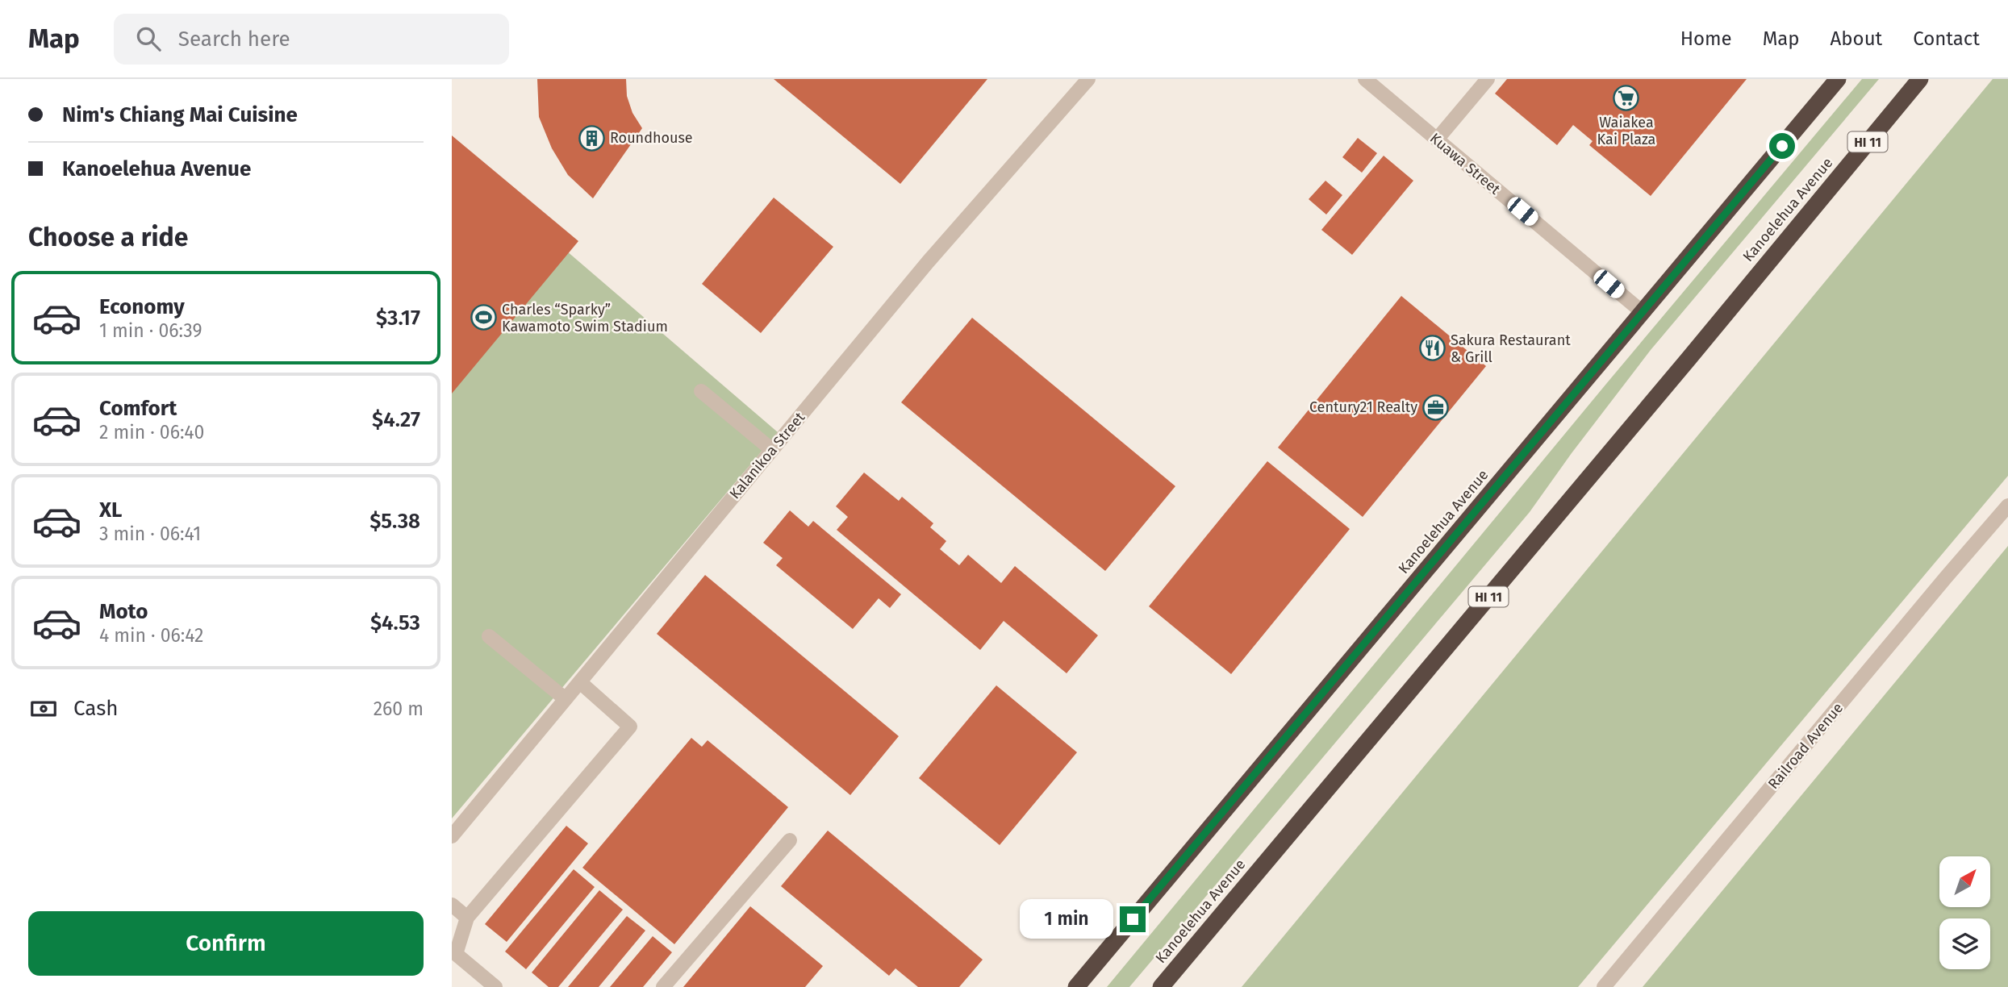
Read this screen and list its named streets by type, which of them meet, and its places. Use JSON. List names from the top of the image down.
{
  "streets": {
    "highway": ["HI 11", "Kanoelehua Avenue"],
    "street": ["Kuawa Street", "Kalanikoa Street", "Railroad Avenue"]
  },
  "crossings": [
    ["Kuawa Street", "Kanoelehua Avenue"]
  ],
  "places": {
    "supermarket": ["Waiakea Kai Plaza"],
    "building": ["Roundhouse"],
    "sports": ["Charles “Sparky” Kawamoto Swim Stadium"],
    "restaurant": ["Sakura Restaurant & Grill"],
    "office": ["Century21 Realty"]
  },
  "north": "top right",
  "page": {
    "header": "Map",
    "search": "Search here",
    "nav": [
      "Home",
      "Map",
      "About",
      "Contact"
    ],
    "banner": ["Nim's Chiang Mai Cuisine", "Kanoelehua Avenue"],
    "heading": "Choose a ride",
    "list": [
      {
        "name": "Economy",
        "note": "1 min · 06:39",
        "value": "$3.17"
      },
      {
        "name": "Comfort",
        "note": "2 min · 06:40",
        "value": "$4.27"
      },
      {
        "name": "XL",
        "note": "3 min · 06:41",
        "value": "$5.38"
      },
      {
        "name": "Moto",
        "note": "4 min · 06:42",
        "value": "$4.53"
      }
    ],
    "pay": ["Cash", "260 m"],
    "bubble": "1 min",
    "buttons": "Confirm"
  }
}
